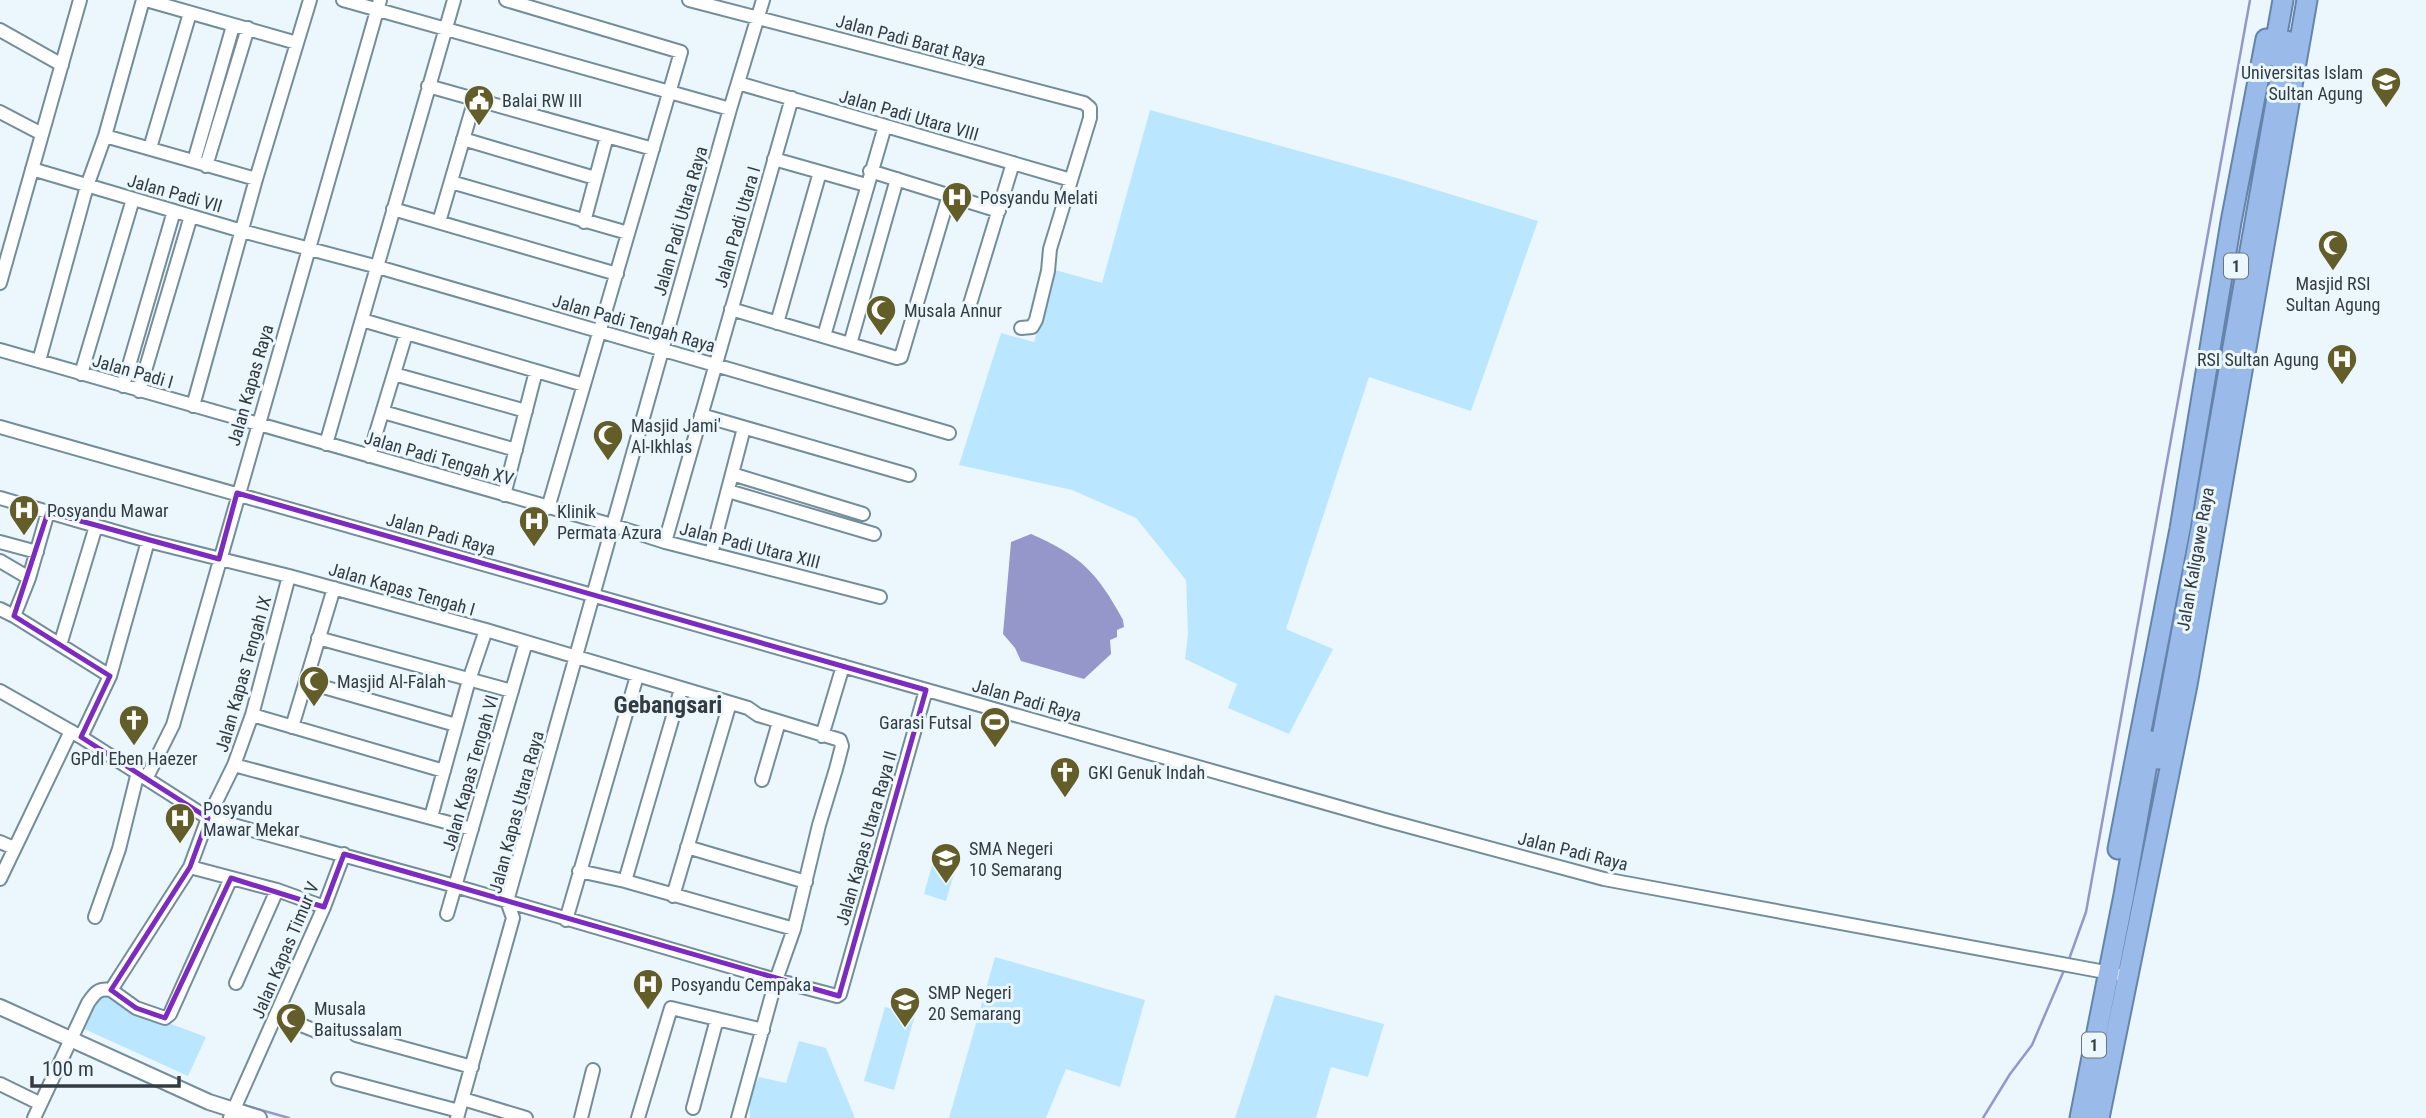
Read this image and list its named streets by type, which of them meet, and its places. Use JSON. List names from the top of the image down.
{
  "streets": {
    "highway": ["1", "Jalan Kaligawe Raya"],
    "street": [
      "Jalan Padi Barat Raya",
      "Jalan Padi Utara VIII",
      "Jalan Padi VII",
      "Jalan Padi Utara Raya",
      "Jalan Padi Utara I",
      "Jalan Padi Tengah Raya",
      "Jalan Padi I",
      "Jalan Kapas Raya",
      "Jalan Padi Tengah XV",
      "Jalan Padi Raya",
      "Jalan Padi Utara XIII",
      "Jalan Kapas Tengah I",
      "Jalan Kapas Tengah IX",
      "Jalan Kapas Tengah VI",
      "Jalan Kapas Utara Raya",
      "Jalan Kapas Utara Raya II",
      "Jalan Kapas Timur V"
    ]
  },
  "crossings": [
    ["Jalan Padi Barat Raya", "Jalan Padi Utara VIII"],
    ["Jalan Padi Barat Raya", "Jalan Padi Utara Raya"],
    ["Jalan Padi Utara VIII", "Jalan Padi Utara Raya"],
    ["Jalan Padi Utara VIII", "Jalan Padi Utara I"],
    ["Jalan Padi VII", "Jalan Padi Tengah Raya"],
    ["Jalan Padi VII", "Jalan Kapas Raya"],
    ["Jalan Padi Utara Raya", "Jalan Padi Tengah Raya"],
    ["Jalan Padi Utara Raya", "Jalan Padi Tengah XV"],
    ["Jalan Padi Utara Raya", "Jalan Padi Raya"],
    ["Jalan Padi Utara Raya", "Jalan Padi Utara XIII"],
    ["Jalan Padi Utara Raya", "Jalan Kapas Utara Raya"],
    ["Jalan Padi Utara I", "Jalan Padi Tengah Raya"],
    ["Jalan Padi Utara I", "Jalan Padi Utara XIII"],
    ["1", "Jalan Padi Raya"],
    ["1", "Jalan Kaligawe Raya"],
    ["Jalan Padi Tengah Raya", "Jalan Kapas Raya"],
    ["Jalan Padi I", "Jalan Kapas Raya"],
    ["Jalan Padi I", "Jalan Padi Tengah XV"],
    ["Jalan Kapas Raya", "Jalan Padi Tengah XV"],
    ["Jalan Kapas Raya", "Jalan Padi Raya"],
    ["Jalan Kapas Raya", "Jalan Kapas Tengah I"],
    ["Jalan Padi Tengah XV", "Jalan Padi Utara XIII"],
    ["Jalan Padi Raya", "Jalan Kaligawe Raya"],
    ["Jalan Padi Raya", "Jalan Kapas Utara Raya"],
    ["Jalan Padi Raya", "Jalan Kapas Utara Raya II"],
    ["Jalan Kapas Tengah I", "Jalan Kapas Tengah IX"],
    ["Jalan Kapas Tengah I", "Jalan Kapas Tengah VI"],
    ["Jalan Kapas Tengah I", "Jalan Kapas Utara Raya"]
  ],
  "districts": ["Gebangsari"],
  "places": {
    "school or university": ["Universitas Islam Sultan Agung", "SMA Negeri 10 Semarang", "SMP Negeri 20 Semarang"],
    "public building": ["Balai RW III"],
    "hospital": [
      "Posyandu Melati",
      "RSI Sultan Agung",
      "Posyandu Mawar",
      "Klinik Permata Azura",
      "Posyandu Mawar Mekar",
      "Posyandu Cempaka"
    ],
    "mosque": [
      "Masjid RSI Sultan Agung",
      "Musala Annur",
      "Masjid Jami' Al-Ikhlas",
      "Masjid Al-Falah",
      "Musala Baitussalam"
    ],
    "church": ["GPdI Eben Haezer", "GKI Genuk Indah"],
    "sports": ["Garasi Futsal"]
  },
  "scale_bar": "100 m"
}
